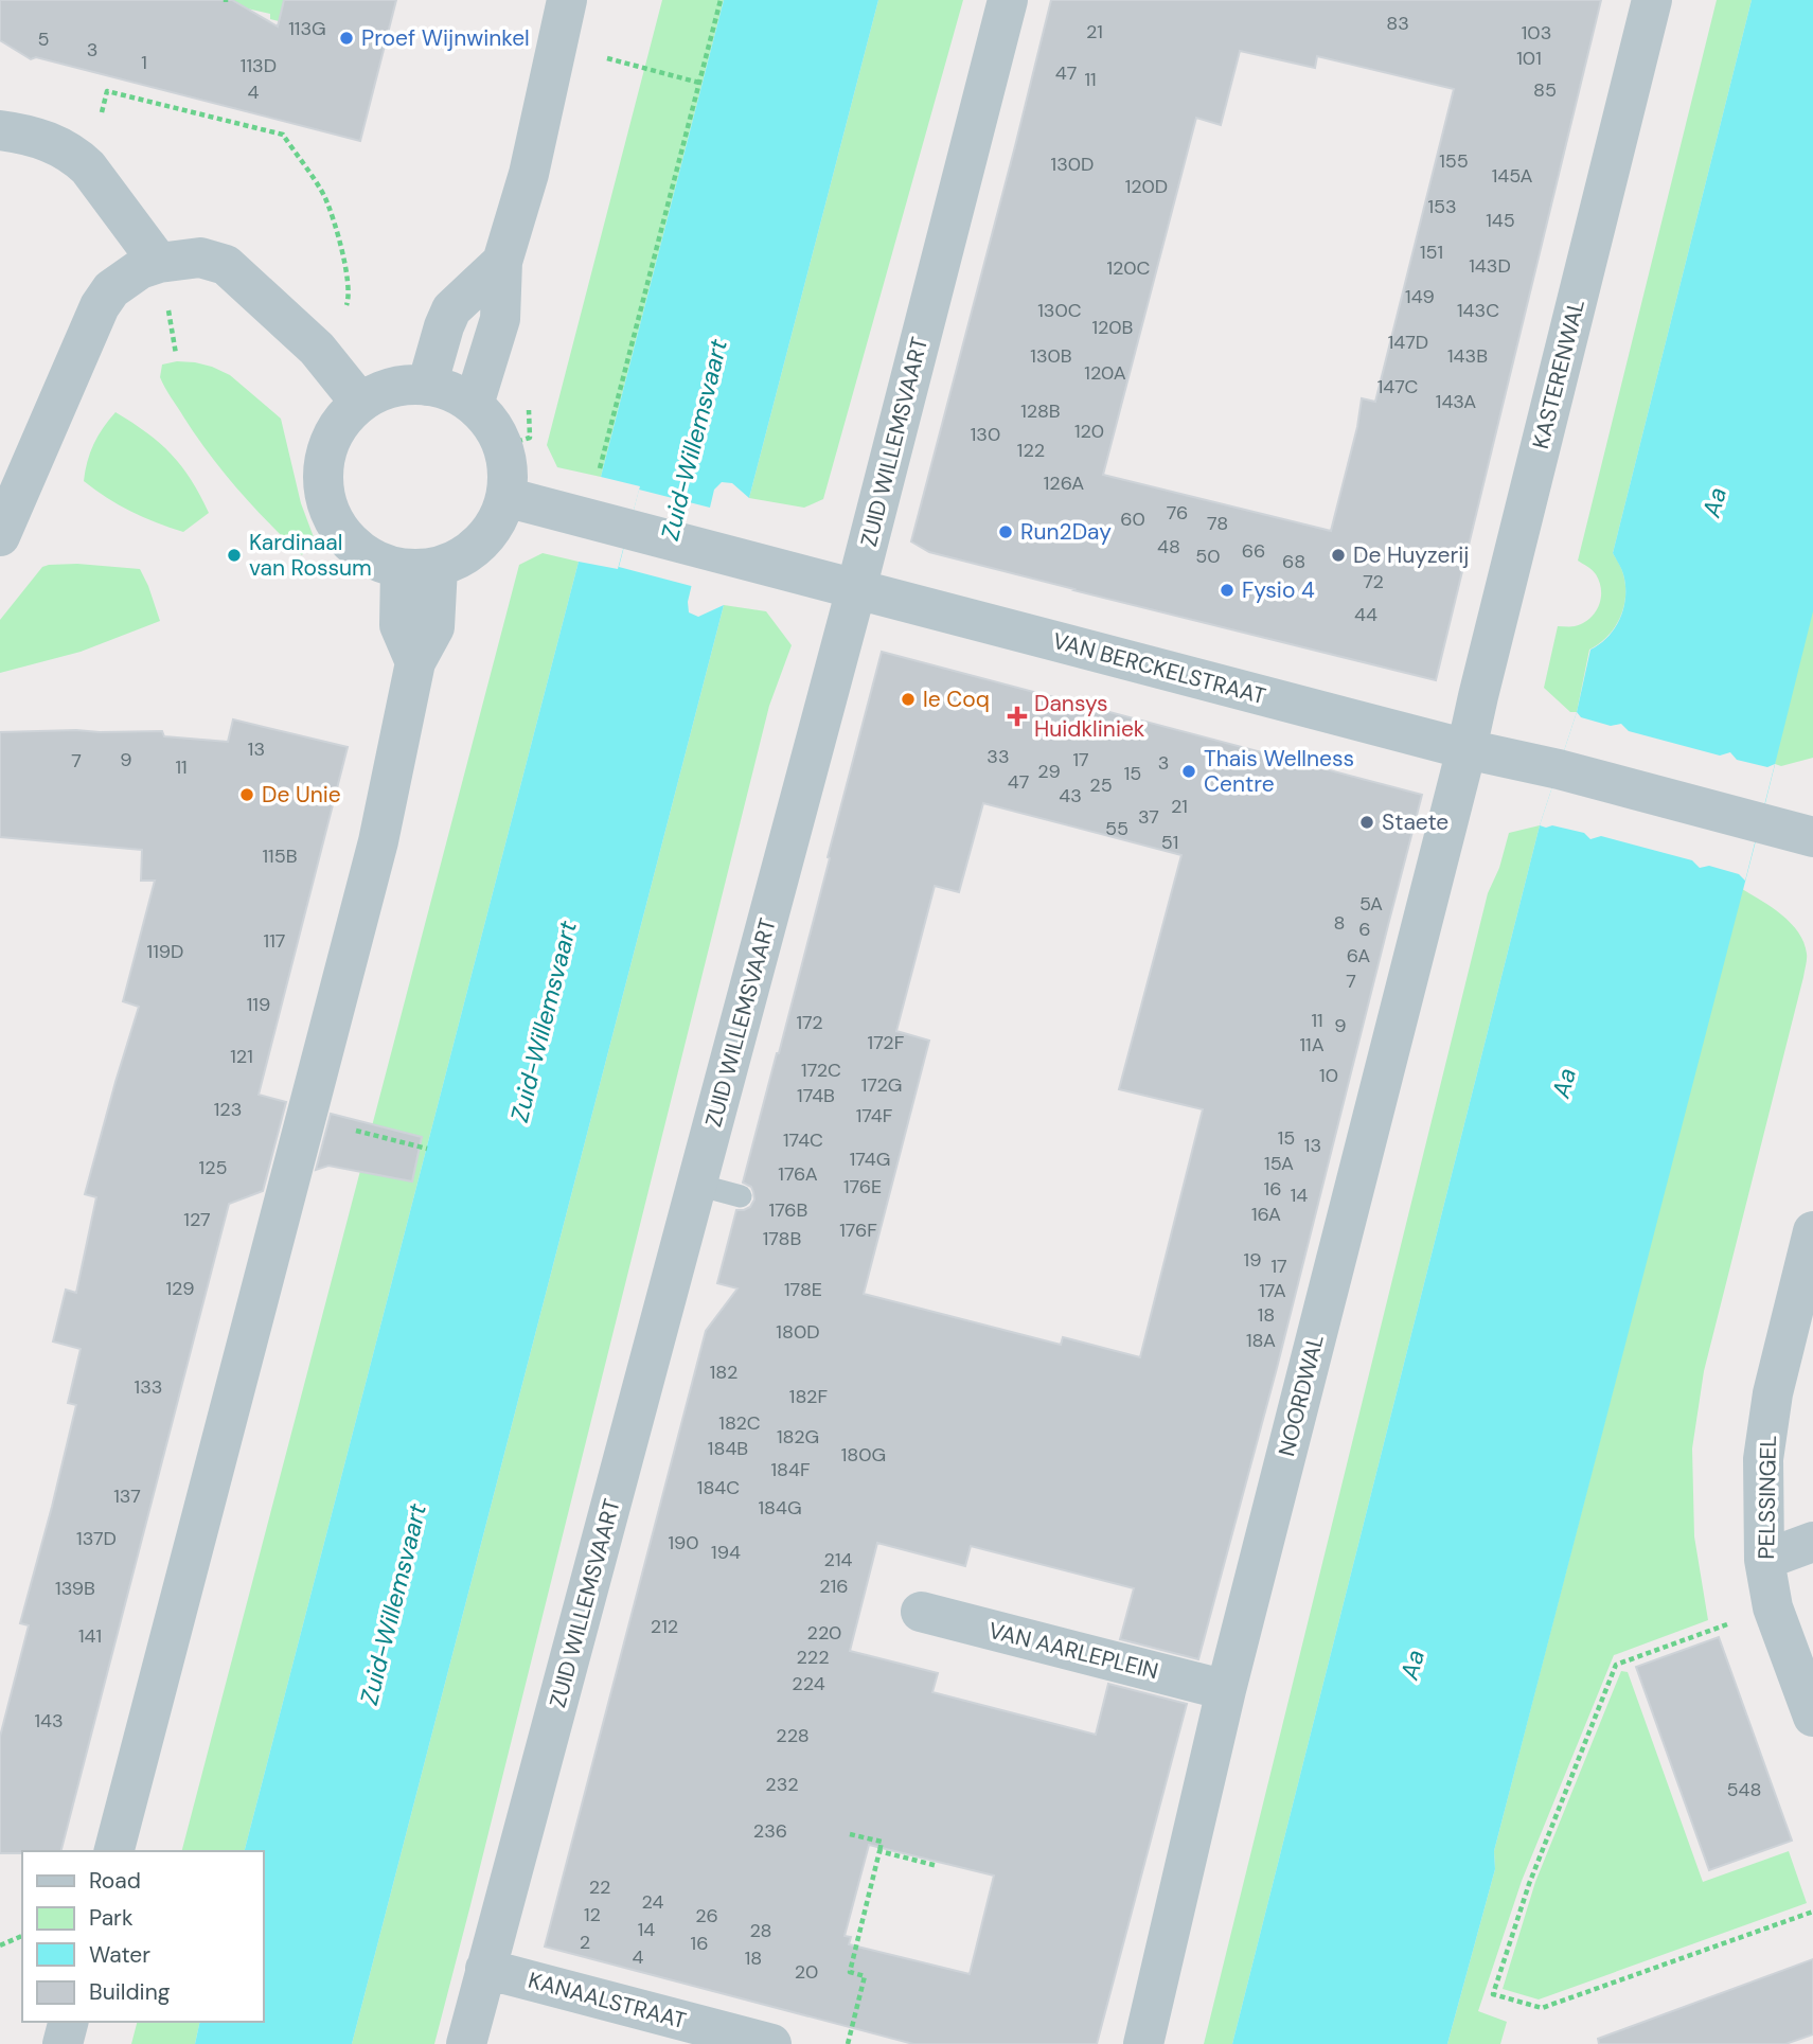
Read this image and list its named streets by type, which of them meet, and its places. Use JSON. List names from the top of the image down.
{
  "streets": {
    "street": [
      "KASTERENWAL",
      "ZUID WILLEMSVAART",
      "VAN BERCKELSTRAAT",
      "NOORDWAL",
      "PELSSINGEL",
      "VAN AARLEPLEIN",
      "KANAALSTRAAT"
    ]
  },
  "crossings": [
    ["KASTERENWAL", "VAN BERCKELSTRAAT"],
    ["KASTERENWAL", "NOORDWAL"],
    ["ZUID WILLEMSVAART", "VAN BERCKELSTRAAT"],
    ["ZUID WILLEMSVAART", "KANAALSTRAAT"],
    ["VAN BERCKELSTRAAT", "NOORDWAL"],
    ["NOORDWAL", "VAN AARLEPLEIN"]
  ],
  "water": ["Zuid-Willemsvaart", "Aa"],
  "places": {
    "other": [
      "Proef Wijnwinkel",
      "Run2Day",
      "Kardinaal van Rossum",
      "De Huyzerij",
      "Fysio 4",
      "le Coq",
      "Thais Wellness Centre",
      "De Unie",
      "Staete"
    ],
    "health": ["Dansys Huidkliniek"]
  },
  "house_numbers": [
    "83",
    "113G",
    "21",
    "103",
    "5",
    "3",
    "101",
    "1",
    "113D",
    "47",
    "11",
    "85",
    "4",
    "155",
    "130D",
    "145A",
    "120D",
    "153",
    "145",
    "151",
    "143D",
    "120C",
    "149",
    "130C",
    "143C",
    "120B",
    "147D",
    "130B",
    "143B",
    "120A",
    "147C",
    "143A",
    "128B",
    "120",
    "130",
    "122",
    "126A",
    "76",
    "60",
    "78",
    "48",
    "66",
    "50",
    "68",
    "72",
    "44",
    "13",
    "33",
    "9",
    "17",
    "7",
    "3",
    "11",
    "29",
    "15",
    "47",
    "25",
    "43",
    "21",
    "37",
    "55",
    "51",
    "115B",
    "5A",
    "8",
    "6",
    "117",
    "119D",
    "6A",
    "7",
    "119",
    "11",
    "172",
    "9",
    "172F",
    "11A",
    "121",
    "172C",
    "10",
    "172G",
    "174B",
    "123",
    "174F",
    "15",
    "174C",
    "13",
    "174G",
    "15A",
    "125",
    "176A",
    "176E",
    "16",
    "14",
    "176B",
    "16A",
    "127",
    "176F",
    "178B",
    "19",
    "17",
    "129",
    "178E",
    "17A",
    "18",
    "180D",
    "18A",
    "182",
    "133",
    "182F",
    "182C",
    "182G",
    "184B",
    "180G",
    "184F",
    "184C",
    "137",
    "184G",
    "137D",
    "190",
    "194",
    "214",
    "216",
    "139B",
    "212",
    "220",
    "141",
    "222",
    "224",
    "143",
    "228",
    "232",
    "548",
    "236",
    "22",
    "24",
    "12",
    "26",
    "14",
    "28",
    "2",
    "16",
    "4",
    "18",
    "20"
  ],
  "legend": [
    "Road",
    "Park",
    "Water",
    "Building"
  ]
}
